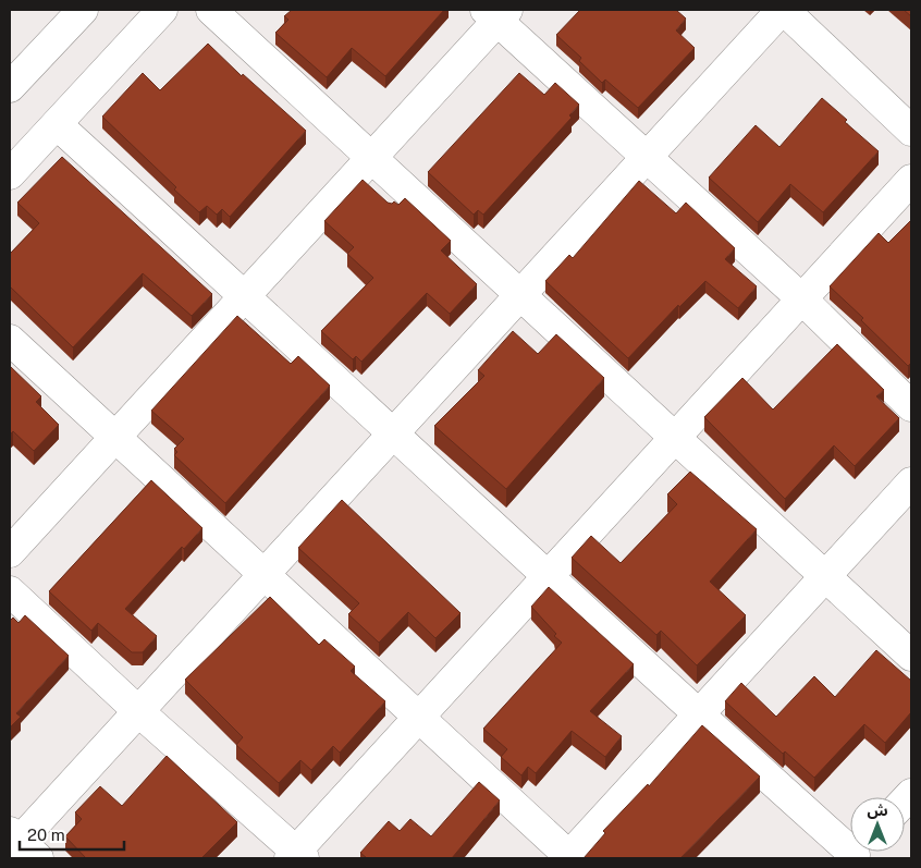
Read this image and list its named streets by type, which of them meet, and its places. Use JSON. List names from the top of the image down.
{
  "scale_bar": "20 m",
  "north": "top"
}
